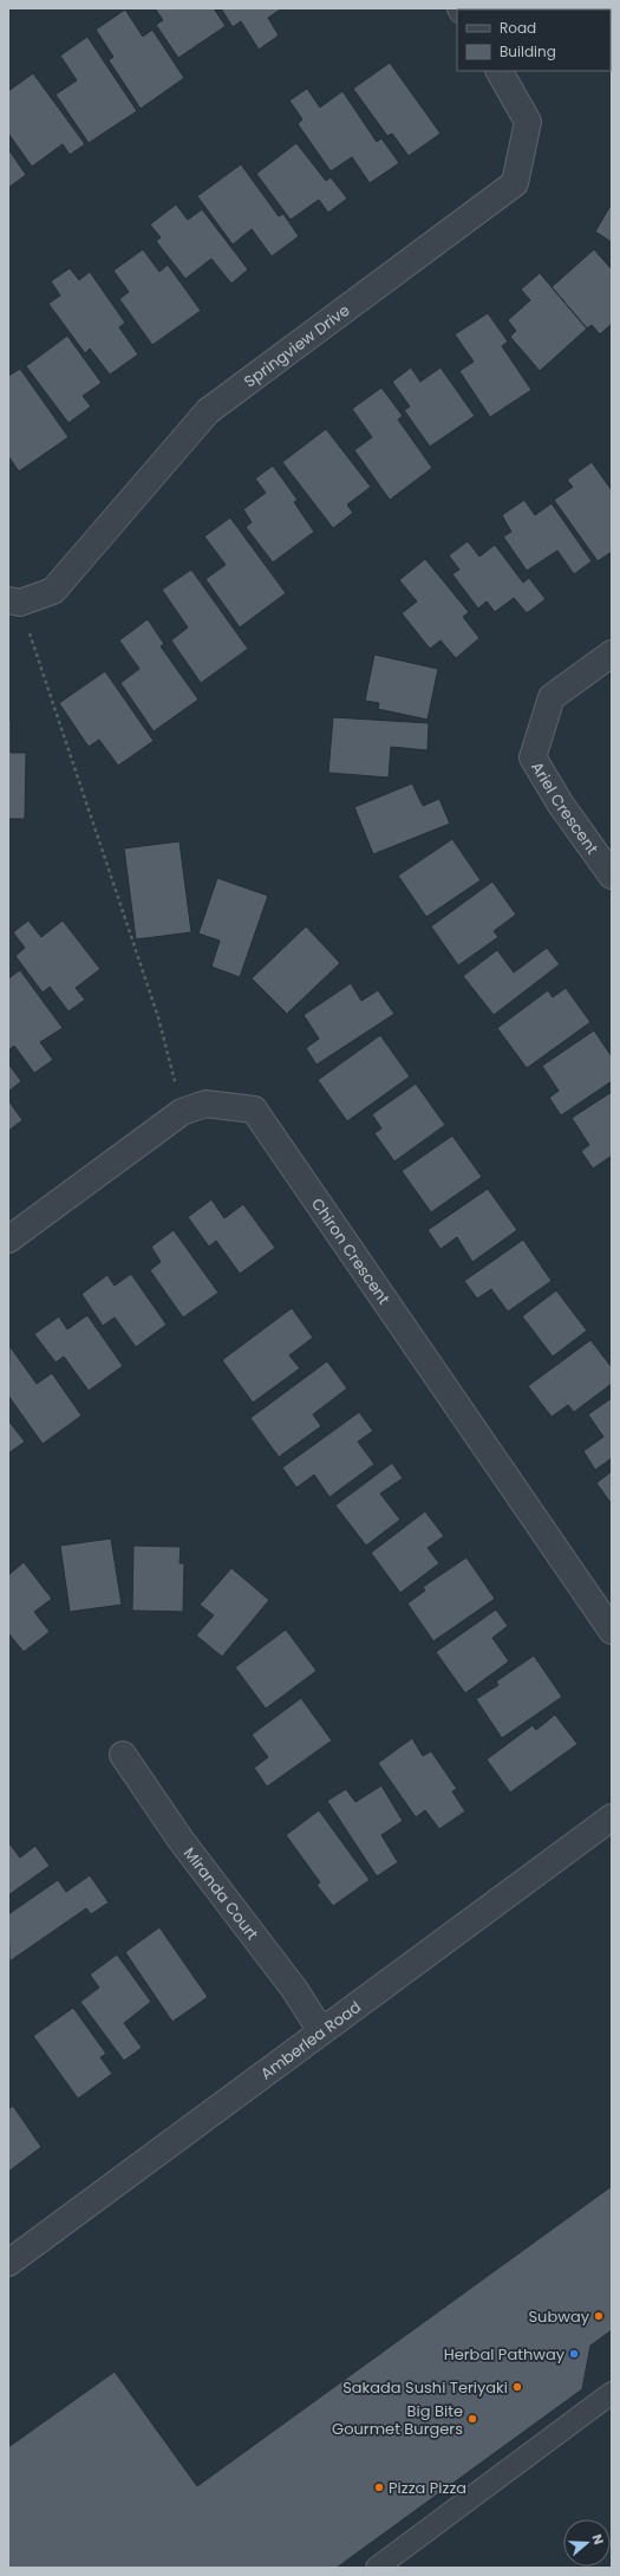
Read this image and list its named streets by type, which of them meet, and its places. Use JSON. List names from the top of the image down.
{
  "streets": {
    "street": [
      "Springview Drive",
      "Ariel Crescent",
      "Chiron Crescent",
      "Miranda Court",
      "Amberlea Road"
    ]
  },
  "crossings": [
    ["Miranda Court", "Amberlea Road"]
  ],
  "places": [
    "Subway",
    "Herbal Pathway",
    "Sakada Sushi Teriyaki",
    "Big Bite Gourmet Burgers",
    "Pizza Pizza"
  ],
  "legend": ["Road", "Building"],
  "north": "right"
}
